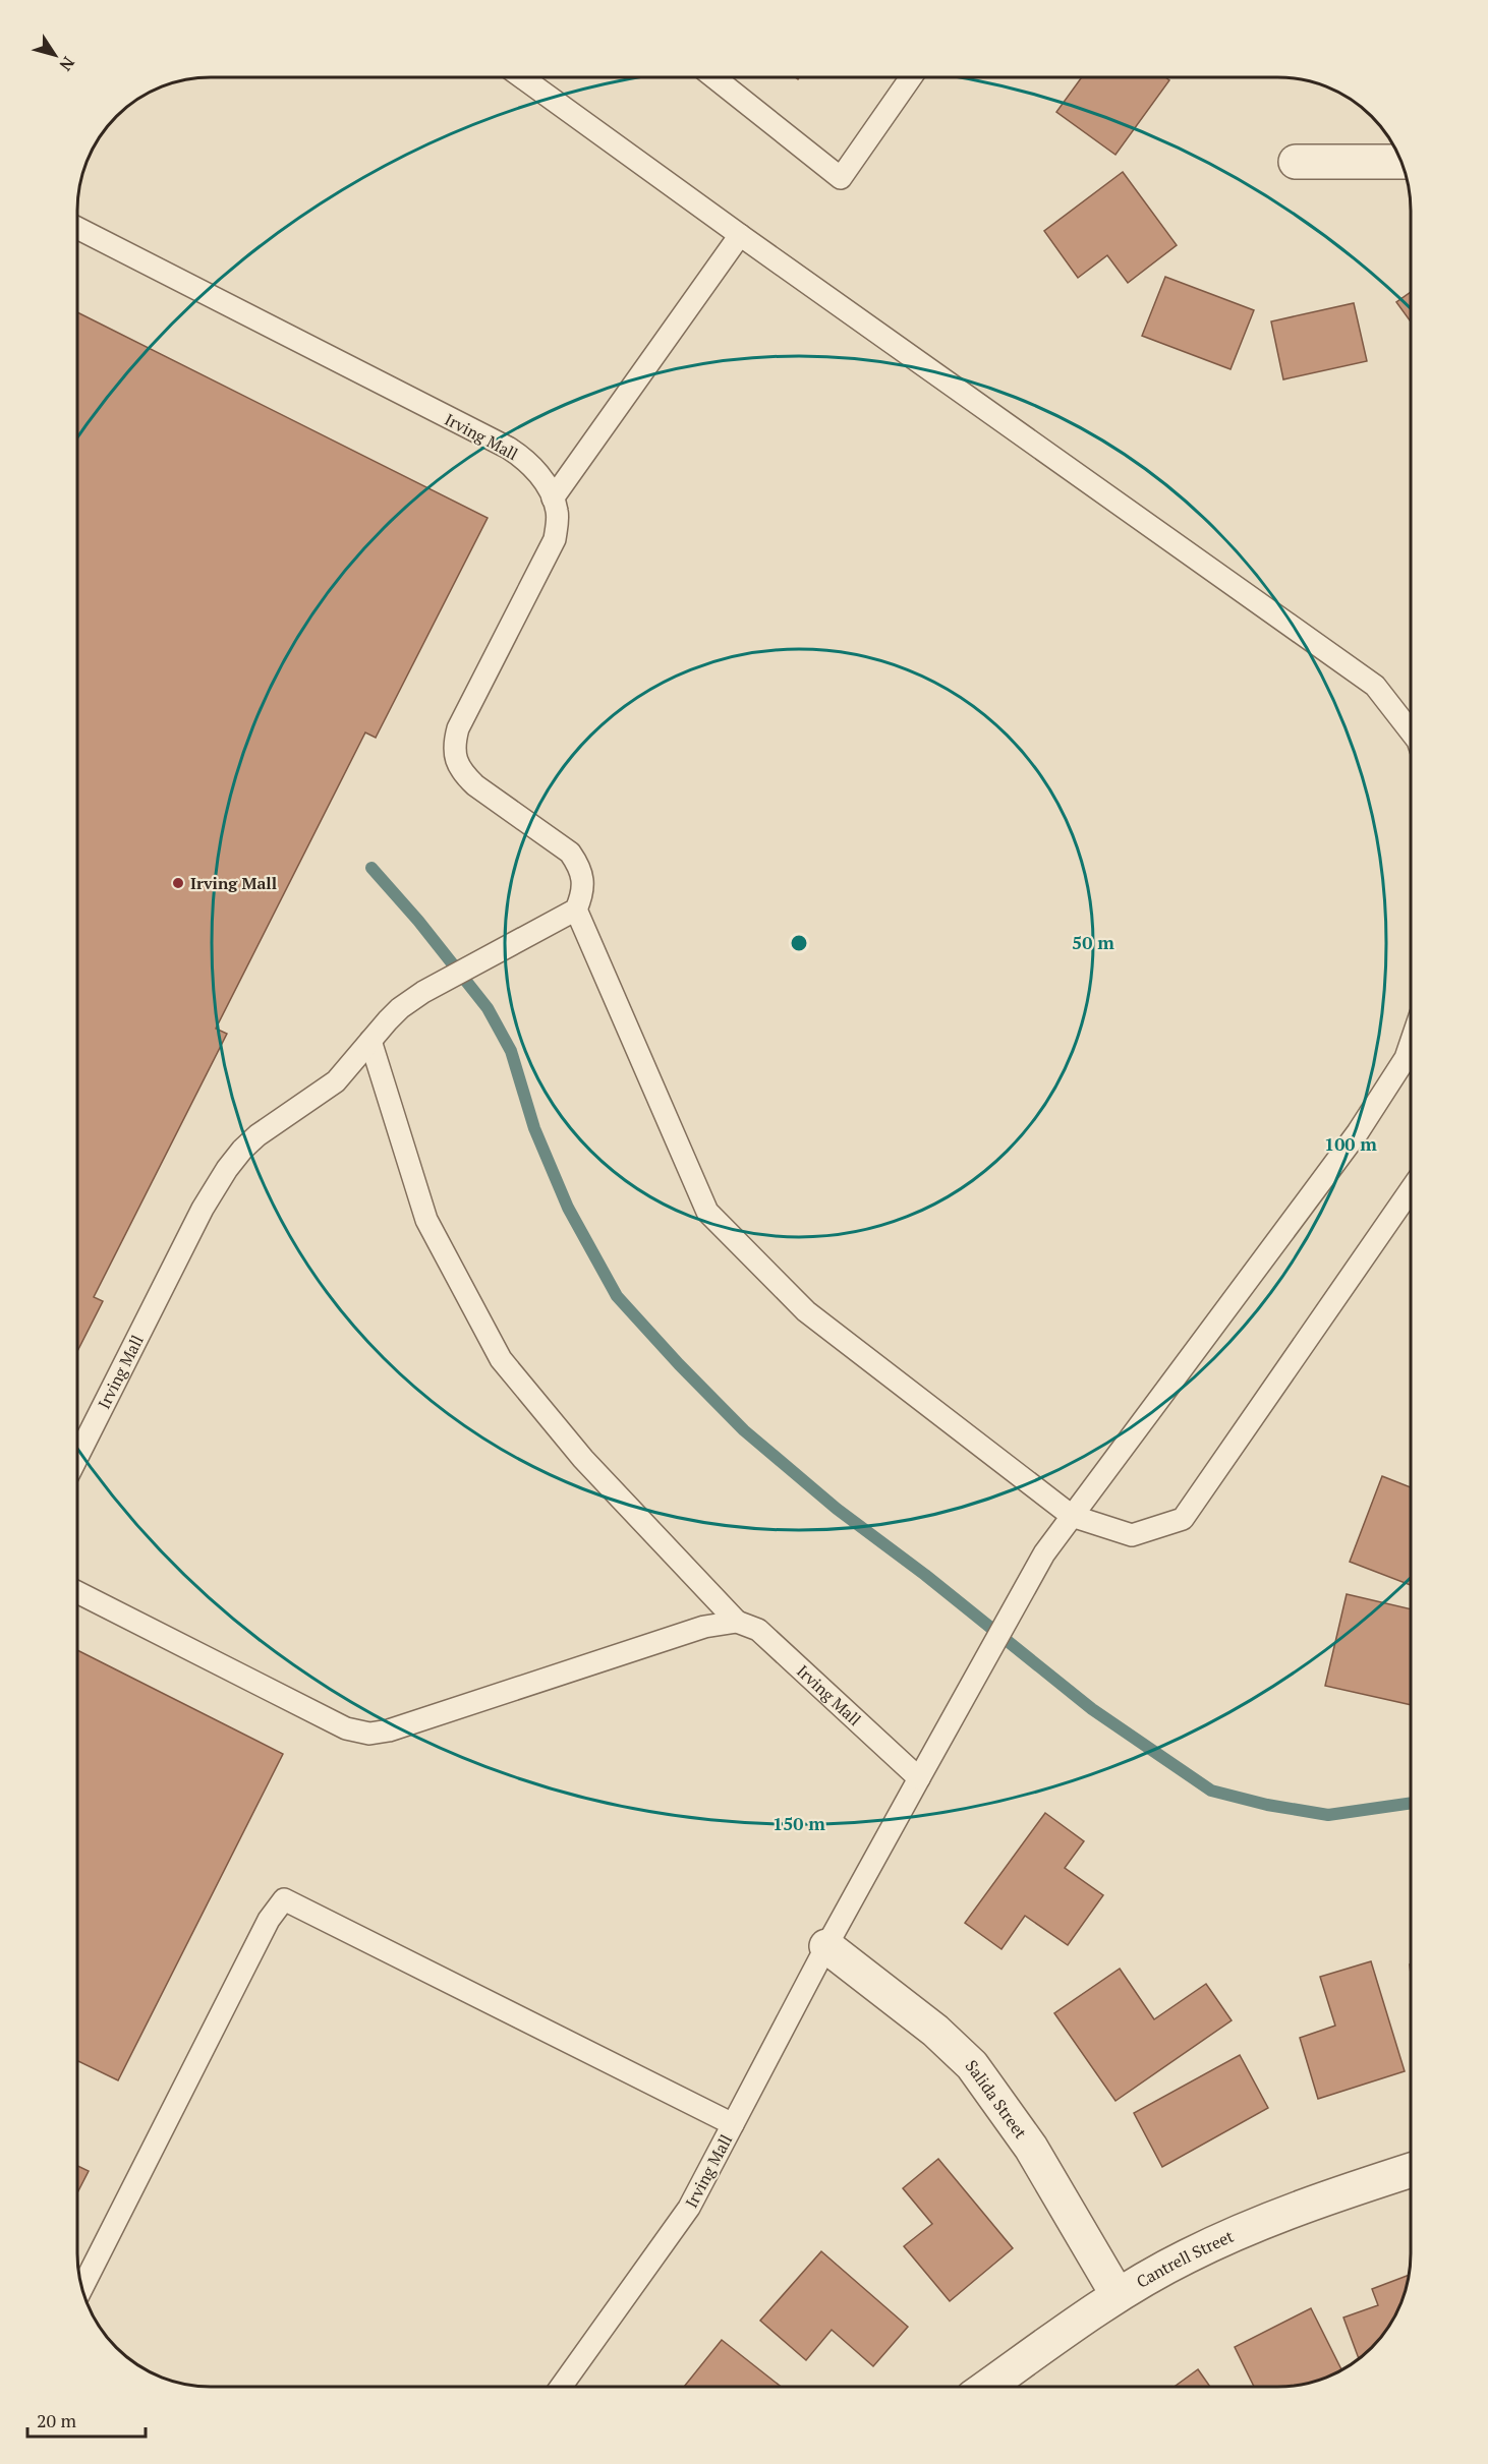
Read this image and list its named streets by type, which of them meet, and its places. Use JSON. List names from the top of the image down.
{
  "streets": {
    "street": ["Salida Street", "Cantrell Street"],
    "lane": ["Irving Mall"]
  },
  "crossings": [
    ["Irving Mall", "Salida Street"],
    ["Salida Street", "Cantrell Street"]
  ],
  "places": ["Irving Mall"],
  "scale_bar": "20 m",
  "north": "bottom right",
  "rings": ["50 m", "100 m", "150 m"]
}
